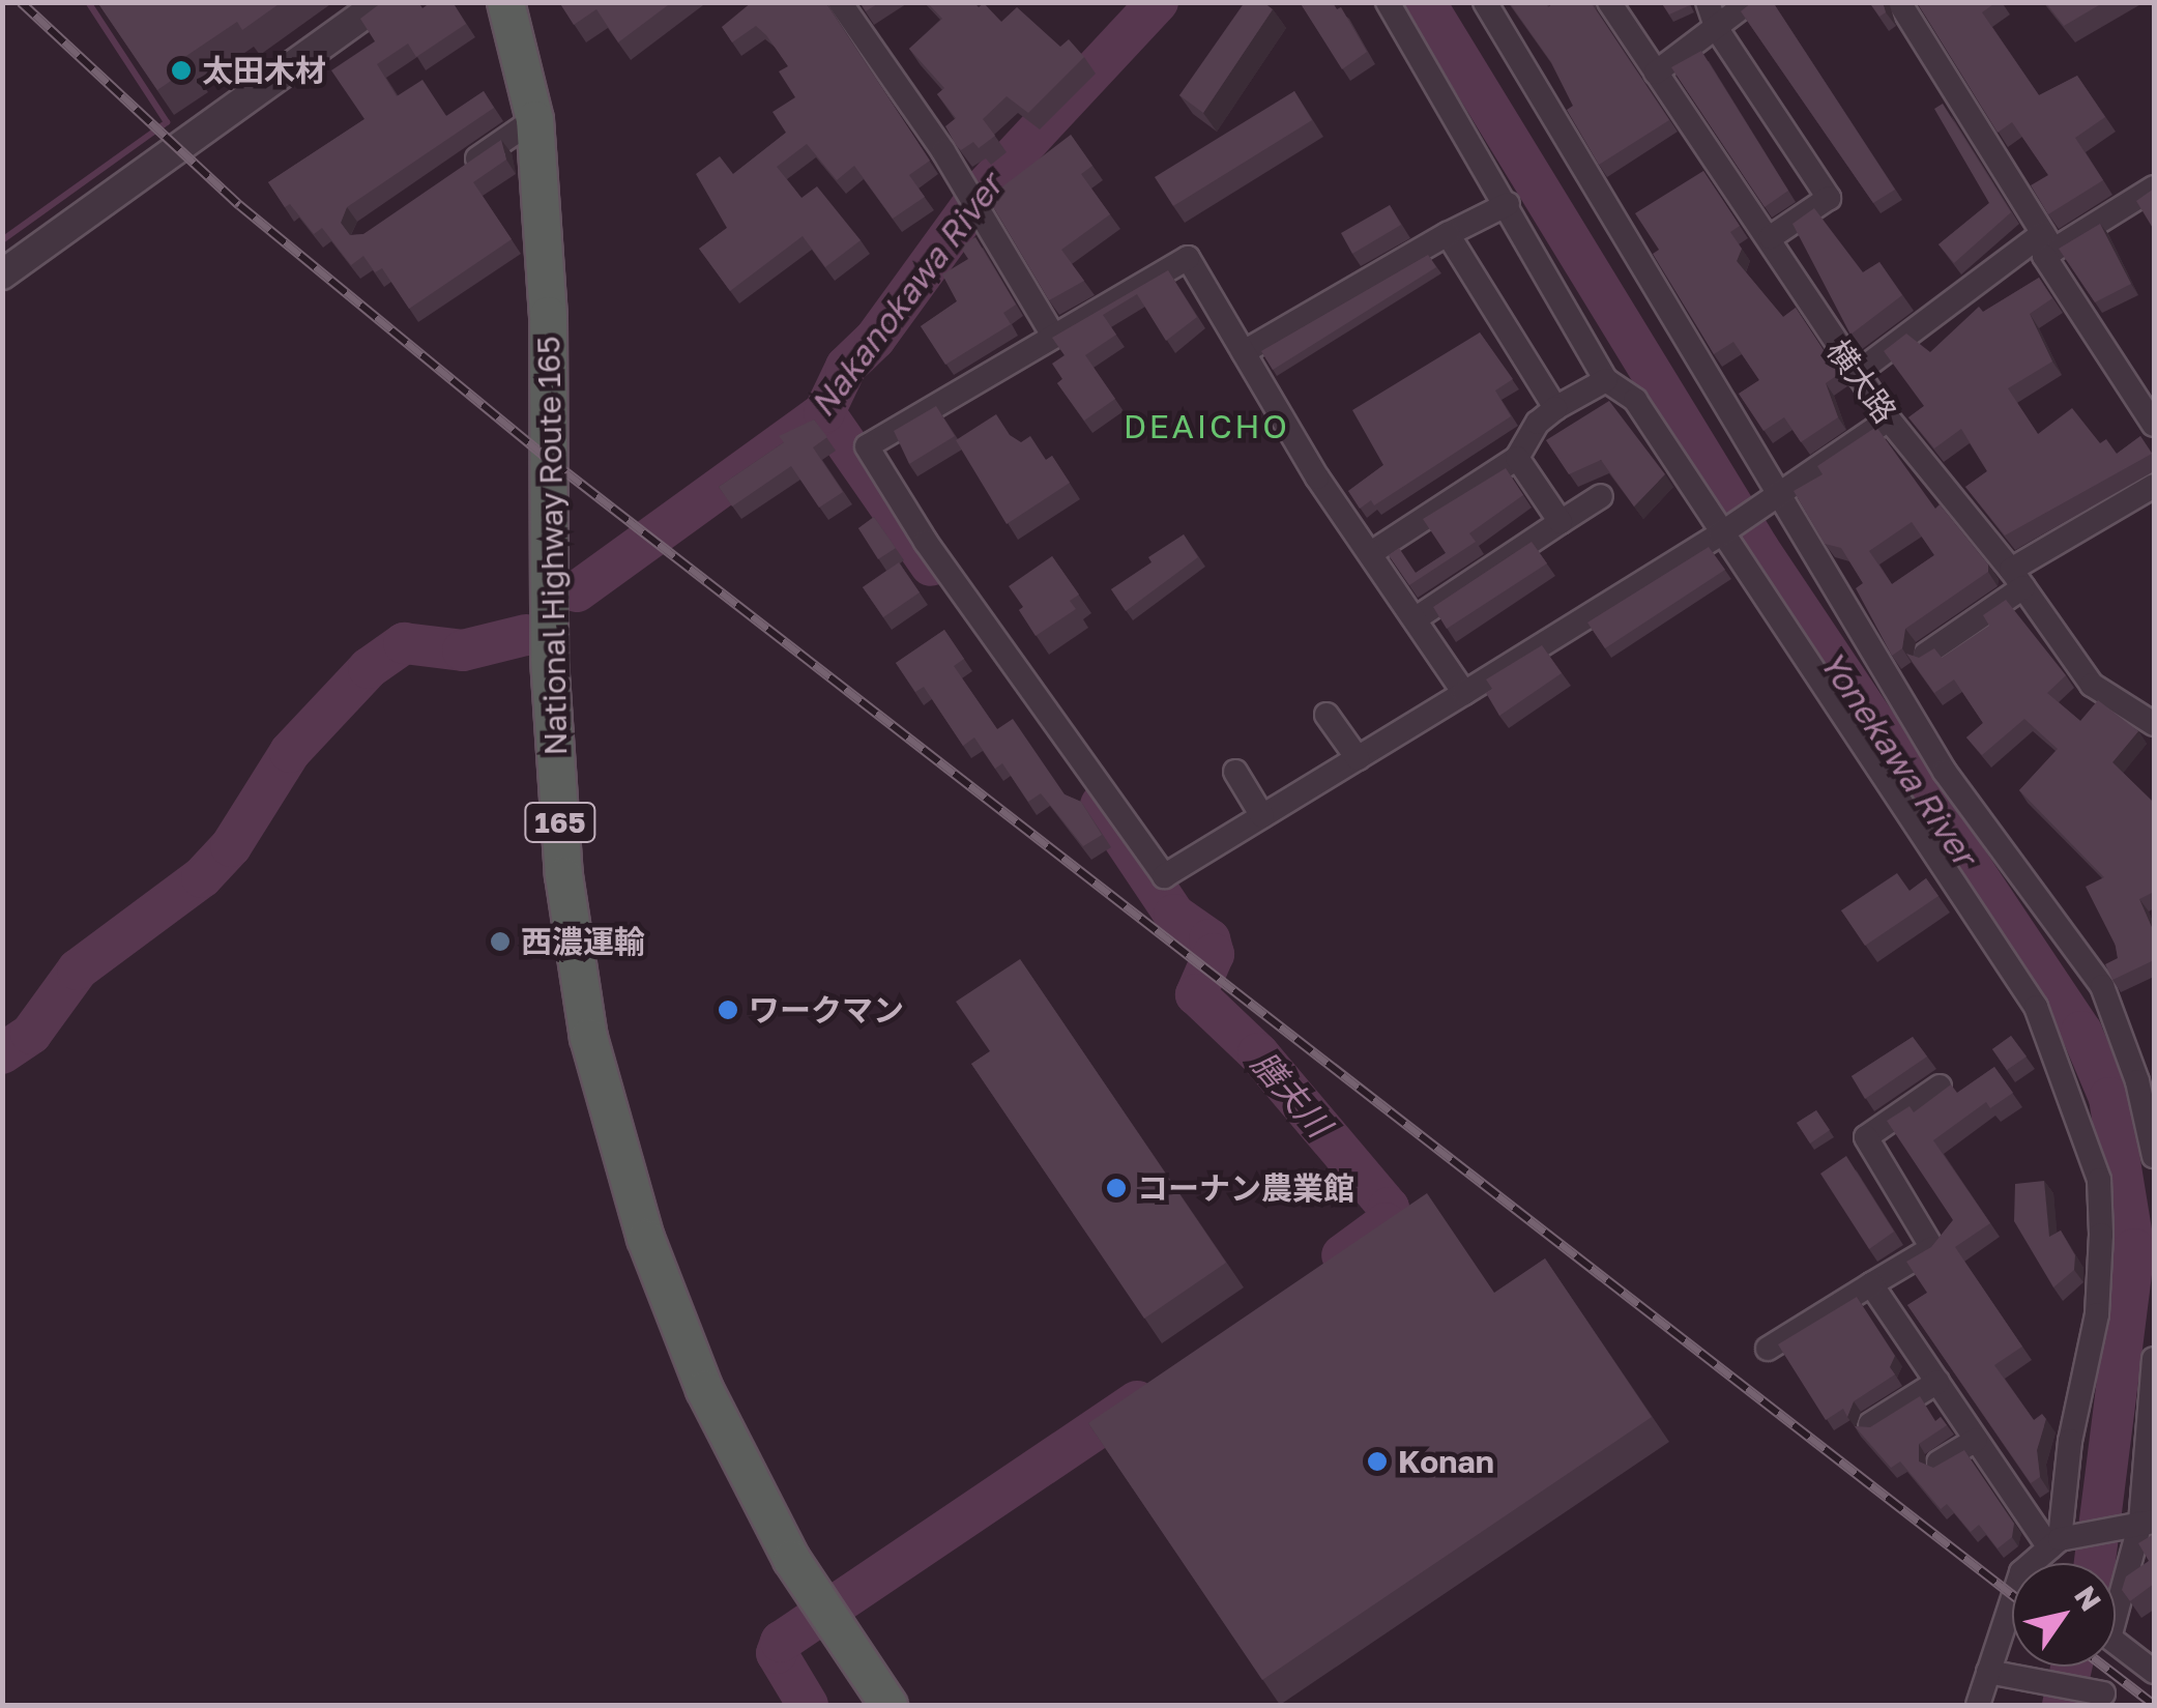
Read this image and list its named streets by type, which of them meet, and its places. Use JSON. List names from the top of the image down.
{
  "streets": {
    "highway": ["National Highway Route 165", "165"],
    "street": ["横大路"]
  },
  "districts": ["DEAICHO"],
  "water": ["Nakanokawa River", "Yonekawa River", "膳夫川"],
  "places": [
    "太田木材",
    "西濃運輸",
    "ワークマン",
    "コーナン農業館",
    "Konan"
  ],
  "north": "top right"
}
